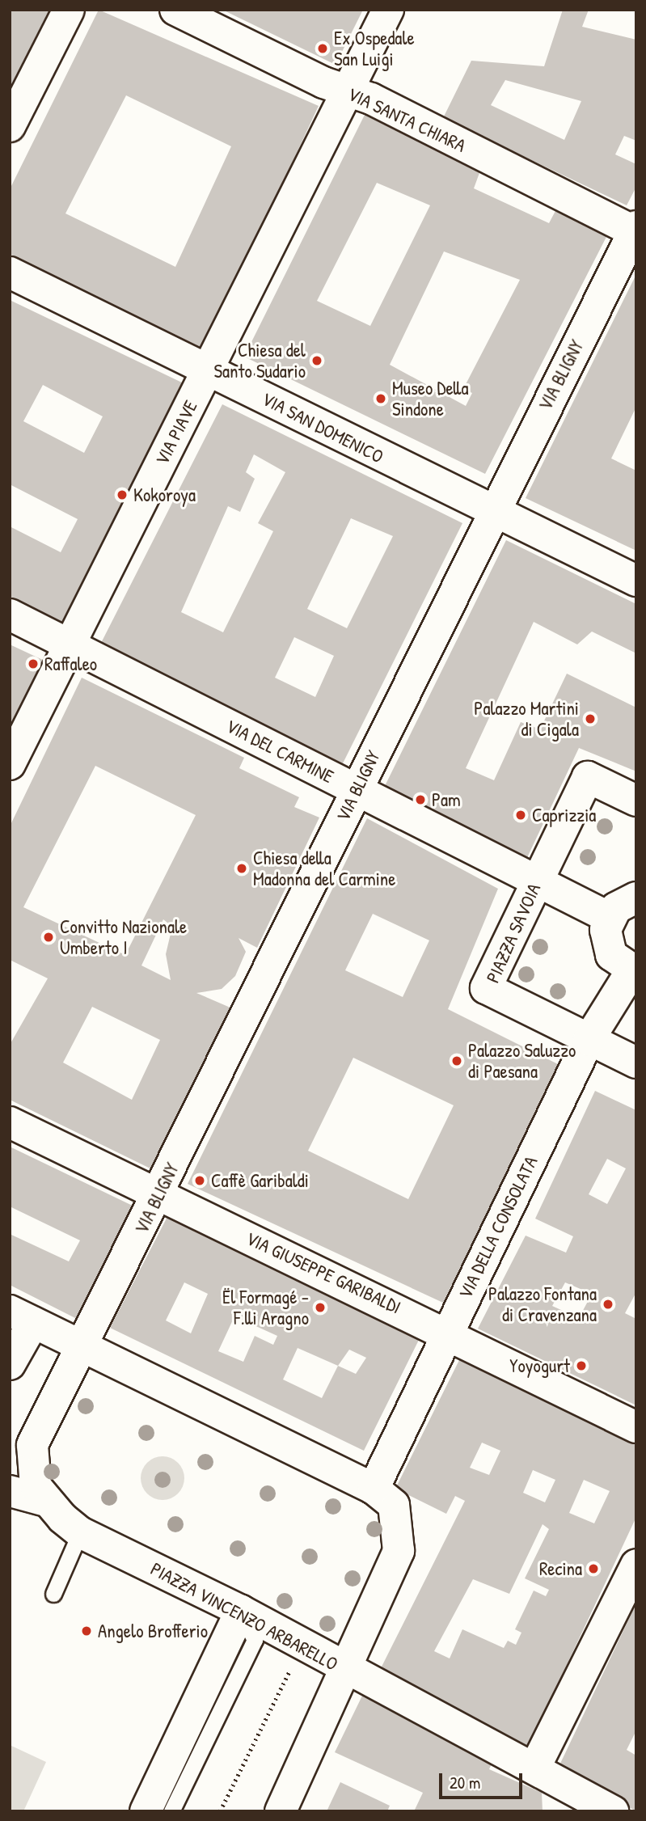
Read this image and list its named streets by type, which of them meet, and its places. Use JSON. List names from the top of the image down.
{
  "streets": {
    "street": [
      "VIA SANTA CHIARA",
      "VIA BLIGNY",
      "VIA SAN DOMENICO",
      "VIA PIAVE",
      "VIA DEL CARMINE",
      "PIAZZA SAVOIA",
      "VIA DELLA CONSOLATA",
      "VIA GIUSEPPE GARIBALDI",
      "PIAZZA VINCENZO ARBARELLO"
    ]
  },
  "crossings": [
    ["VIA SANTA CHIARA", "VIA BLIGNY"],
    ["VIA SANTA CHIARA", "VIA PIAVE"],
    ["VIA BLIGNY", "VIA SAN DOMENICO"],
    ["VIA BLIGNY", "VIA DEL CARMINE"],
    ["VIA BLIGNY", "VIA GIUSEPPE GARIBALDI"],
    ["VIA BLIGNY", "PIAZZA VINCENZO ARBARELLO"],
    ["VIA SAN DOMENICO", "VIA PIAVE"],
    ["VIA PIAVE", "VIA DEL CARMINE"],
    ["VIA DEL CARMINE", "PIAZZA SAVOIA"],
    ["PIAZZA SAVOIA", "VIA DELLA CONSOLATA"],
    ["VIA DELLA CONSOLATA", "VIA GIUSEPPE GARIBALDI"],
    ["VIA DELLA CONSOLATA", "PIAZZA VINCENZO ARBARELLO"]
  ],
  "places": [
    "Ex Ospedale San Luigi",
    "Chiesa del Santo Sudario",
    "Museo Della Sindone",
    "Kokoroya",
    "Raffaleo",
    "Palazzo Martini di Cigala",
    "Pam",
    "Caprizzia",
    "Chiesa della Madonna del Carmine",
    "Convitto Nazionale Umberto I",
    "Palazzo Saluzzo di Paesana",
    "Caffè Garibaldi",
    "Palazzo Fontana di Cravenzana",
    "Ël Formagé - F.lli Aragno",
    "Yoyogurt",
    "Recina",
    "Angelo Brofferio"
  ],
  "scale_bar": "20 m"
}
